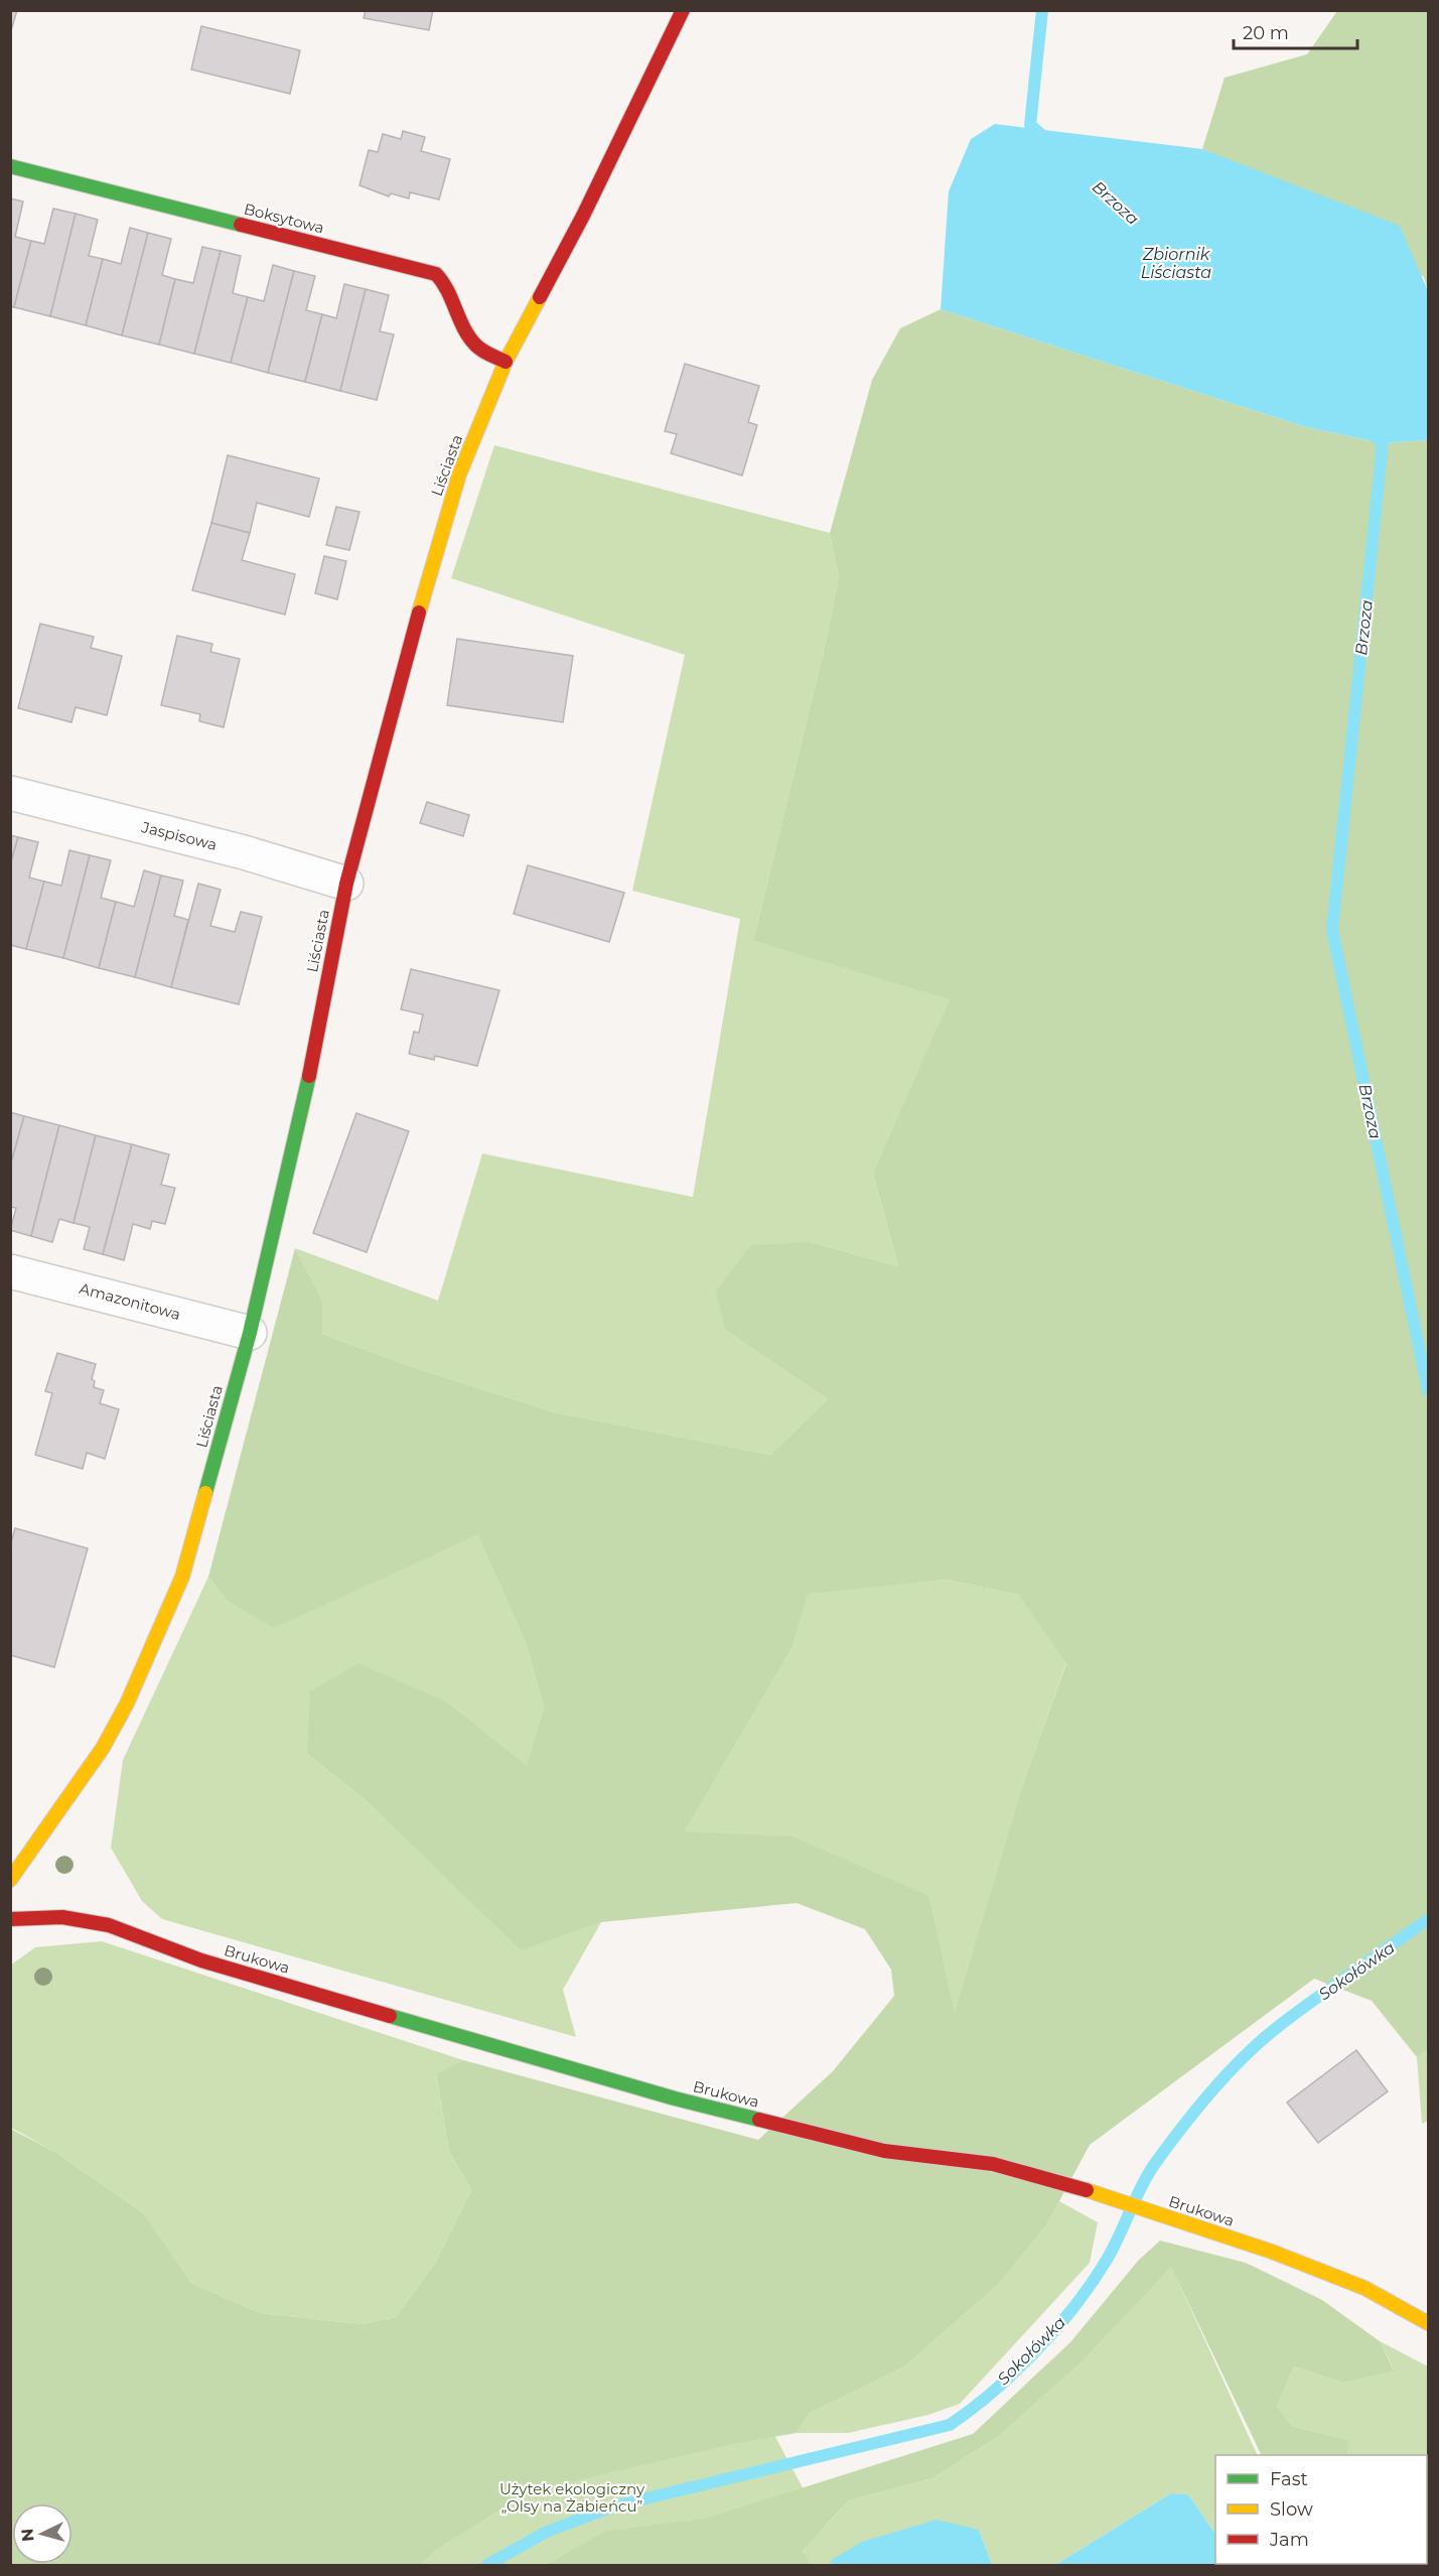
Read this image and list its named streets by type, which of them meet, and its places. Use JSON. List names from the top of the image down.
{
  "streets": {
    "street": [
      "Boksytowa",
      "Liściasta",
      "Jaspisowa",
      "Amazonitowa",
      "Brukowa"
    ]
  },
  "crossings": [
    ["Boksytowa", "Liściasta"],
    ["Liściasta", "Jaspisowa"],
    ["Liściasta", "Amazonitowa"]
  ],
  "water": ["Brzoza", "Zbiornik Liściasta", "Sokołówka"],
  "parks": ["Użytek ekologiczny „Olsy na Żabieńcu”"],
  "legend": ["Fast", "Slow", "Jam"],
  "scale_bar": "20 m",
  "north": "left"
}
